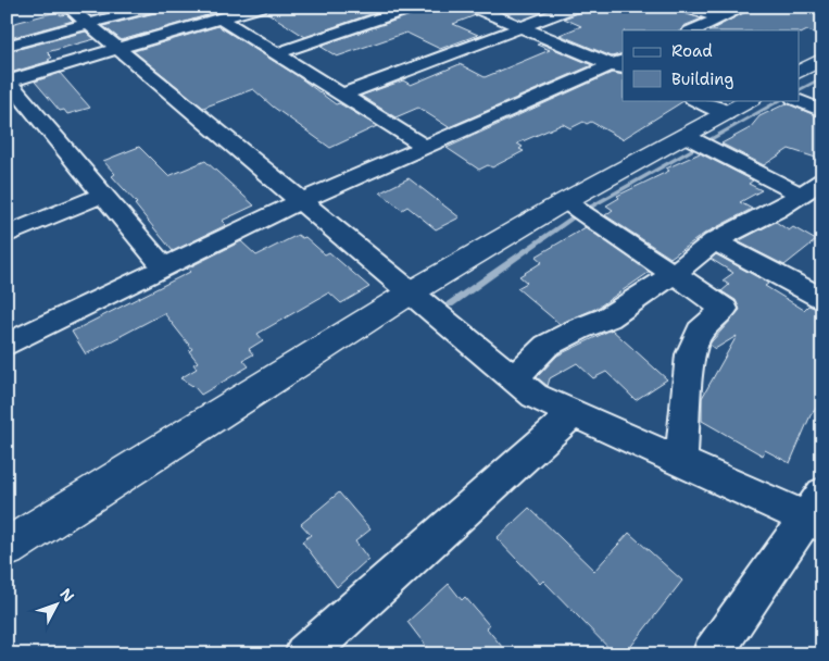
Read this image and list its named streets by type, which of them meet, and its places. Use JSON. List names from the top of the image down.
{
  "legend": ["Road", "Building"],
  "north": "top right"
}
